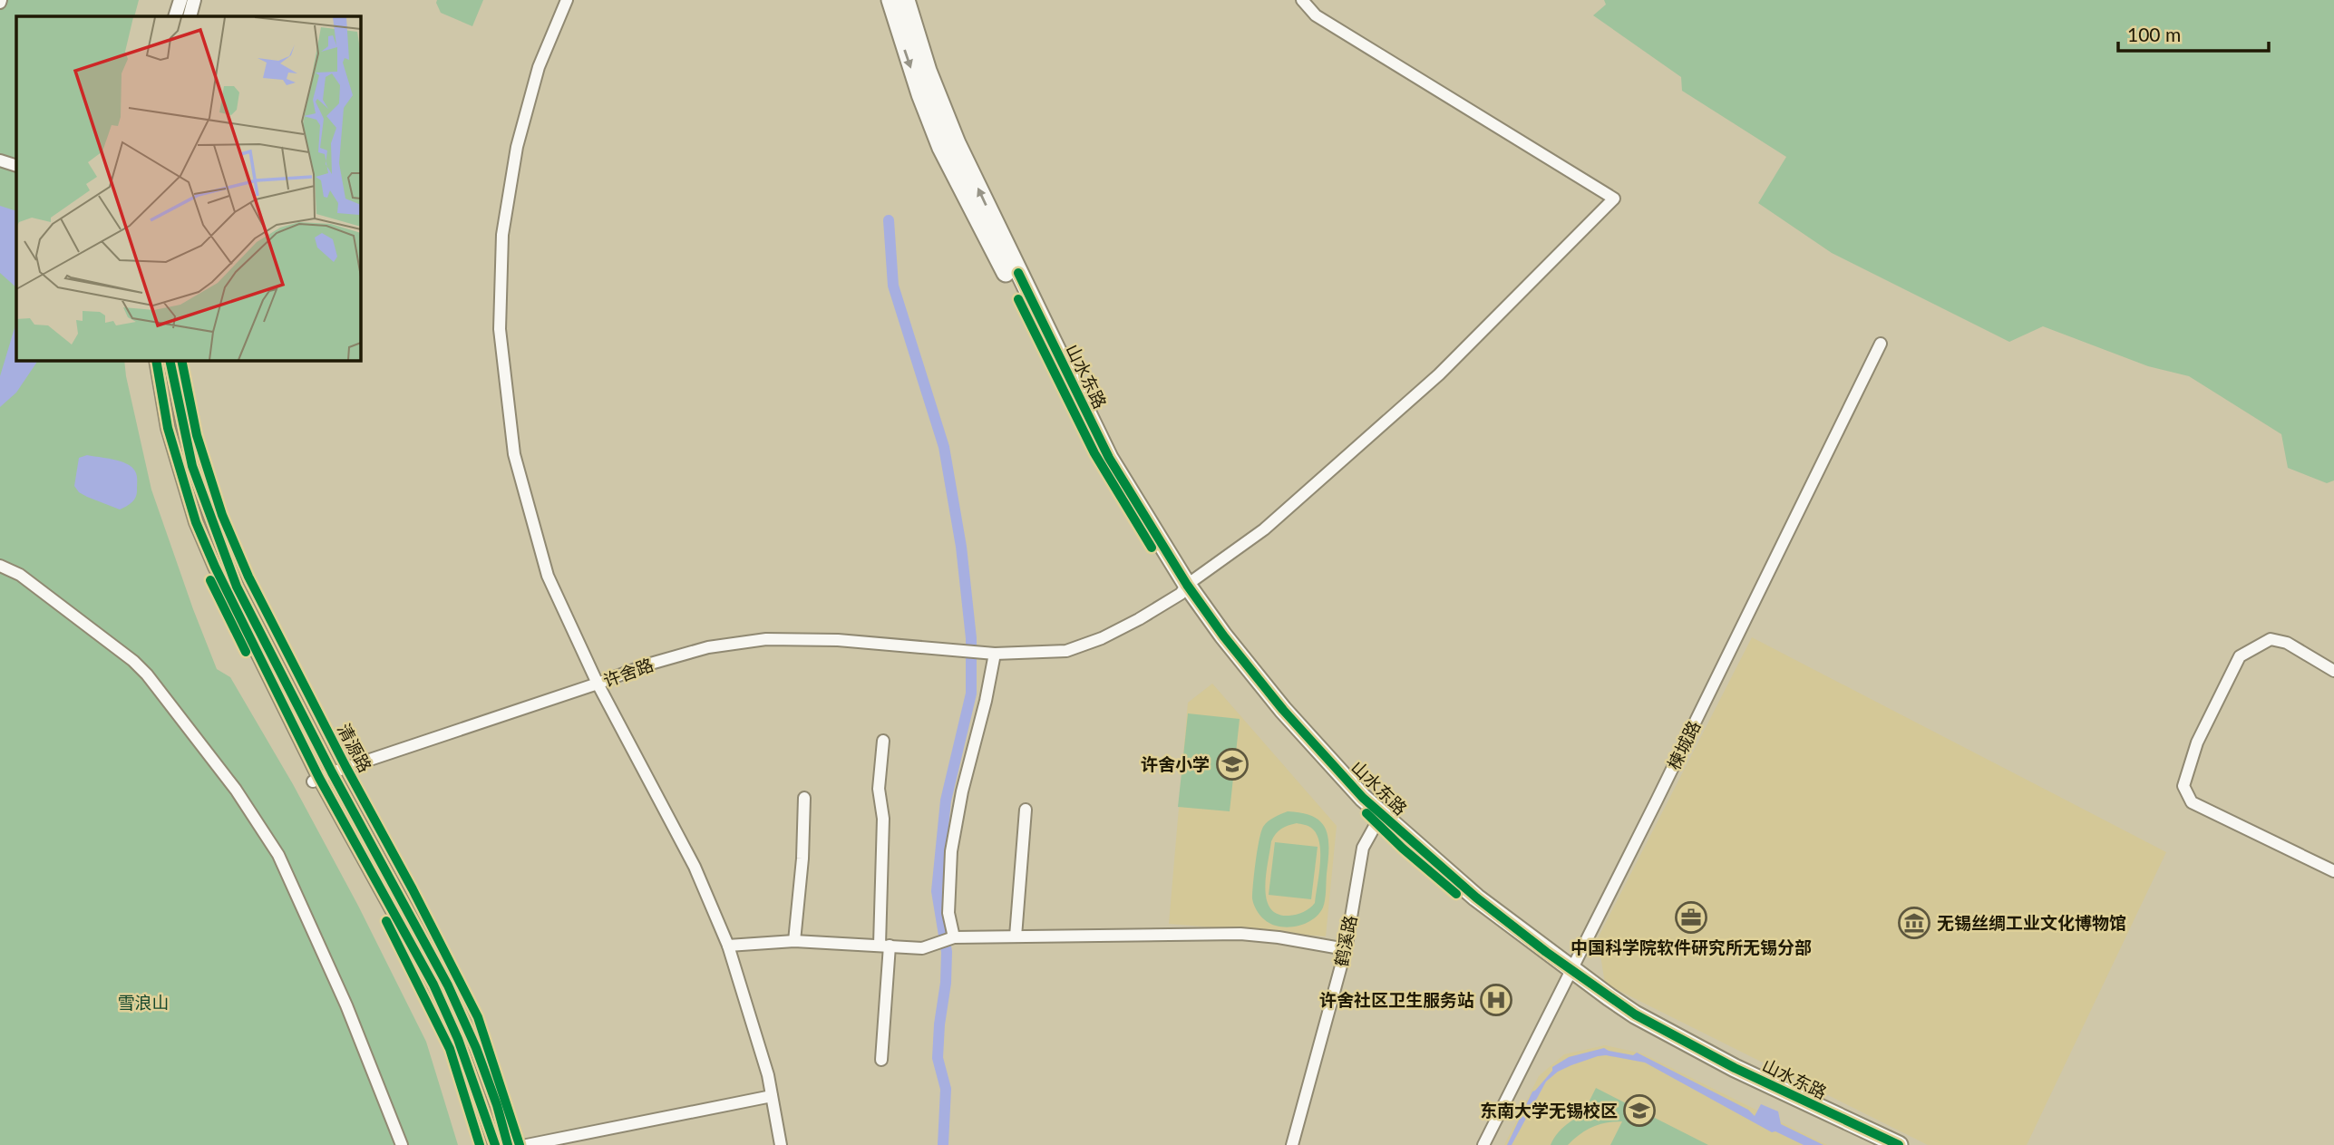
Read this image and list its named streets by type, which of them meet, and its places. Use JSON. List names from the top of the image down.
{
  "streets": {
    "highway": ["山水东路"],
    "street": [
      "许舍路",
      "楝城路",
      "清源路",
      "鹤溪路"
    ]
  },
  "crossings": [
    ["山水东路", "许舍路"],
    ["山水东路", "楝城路"],
    ["山水东路", "鹤溪路"],
    ["许舍路", "清源路"]
  ],
  "parks": ["雪浪山"],
  "places": {
    "school or university": ["许舍小学", "东南大学无锡校区"],
    "office": ["中国科学院软件研究所无锡分部"],
    "museum": ["无锡丝绸工业文化博物馆"],
    "hospital": ["许舍社区卫生服务站"]
  },
  "scale_bar": "100 m"
}
